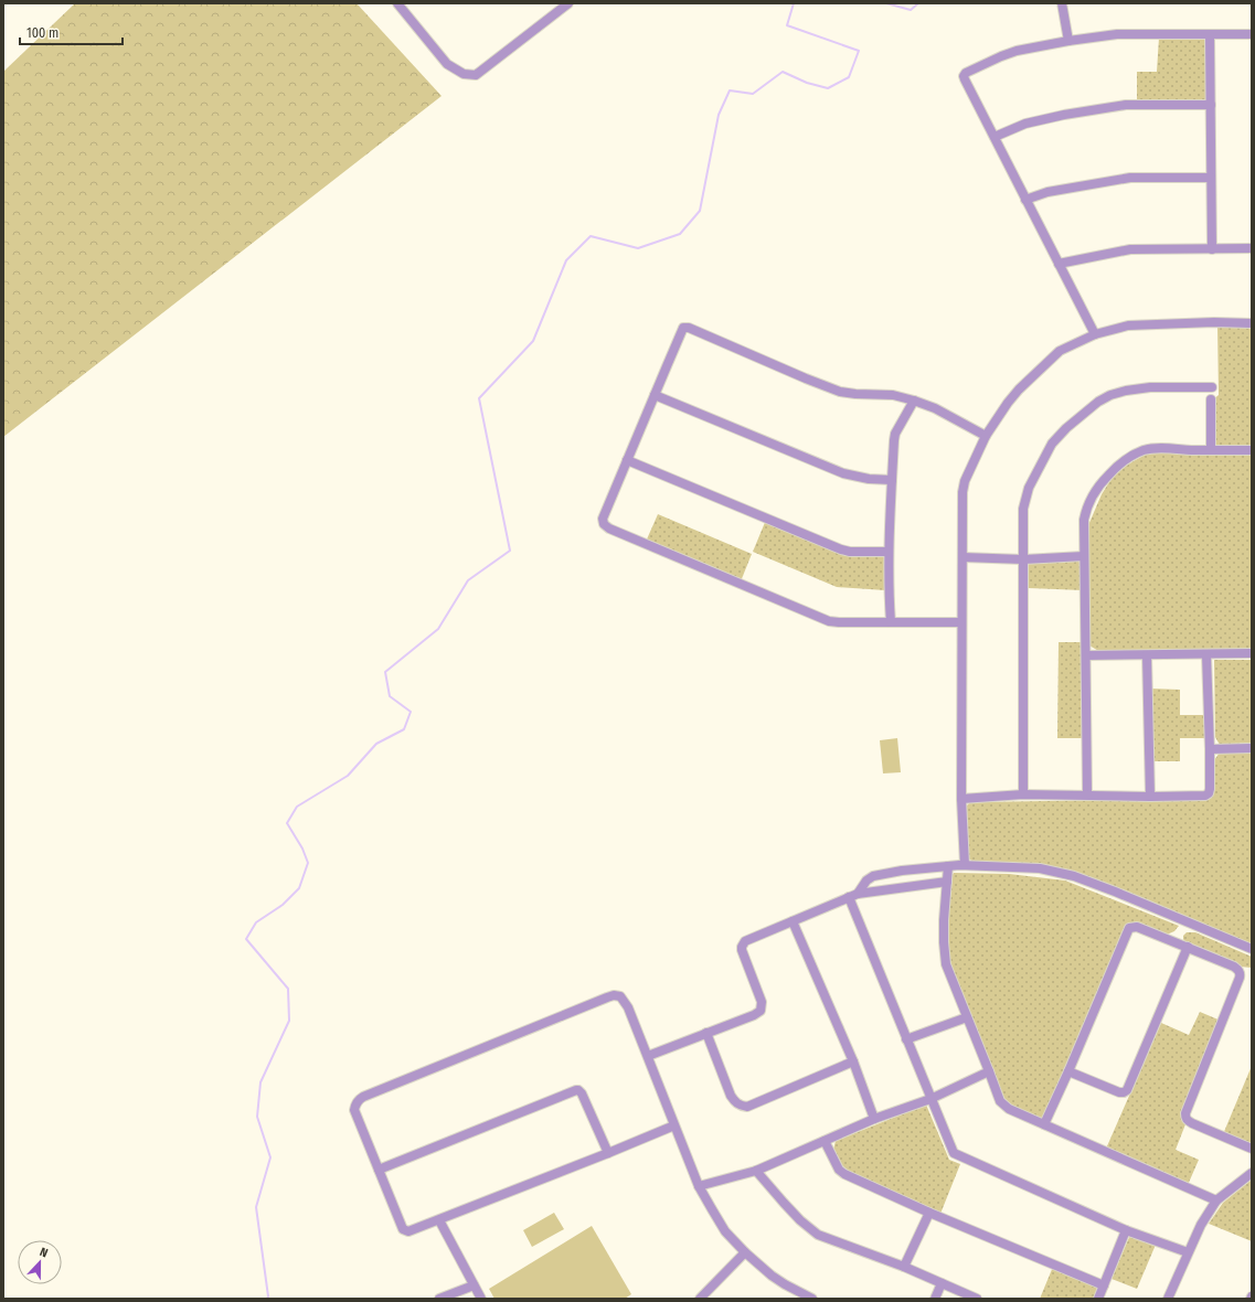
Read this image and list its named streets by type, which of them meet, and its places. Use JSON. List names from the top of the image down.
{
  "scale_bar": "100 m",
  "north": "top"
}
